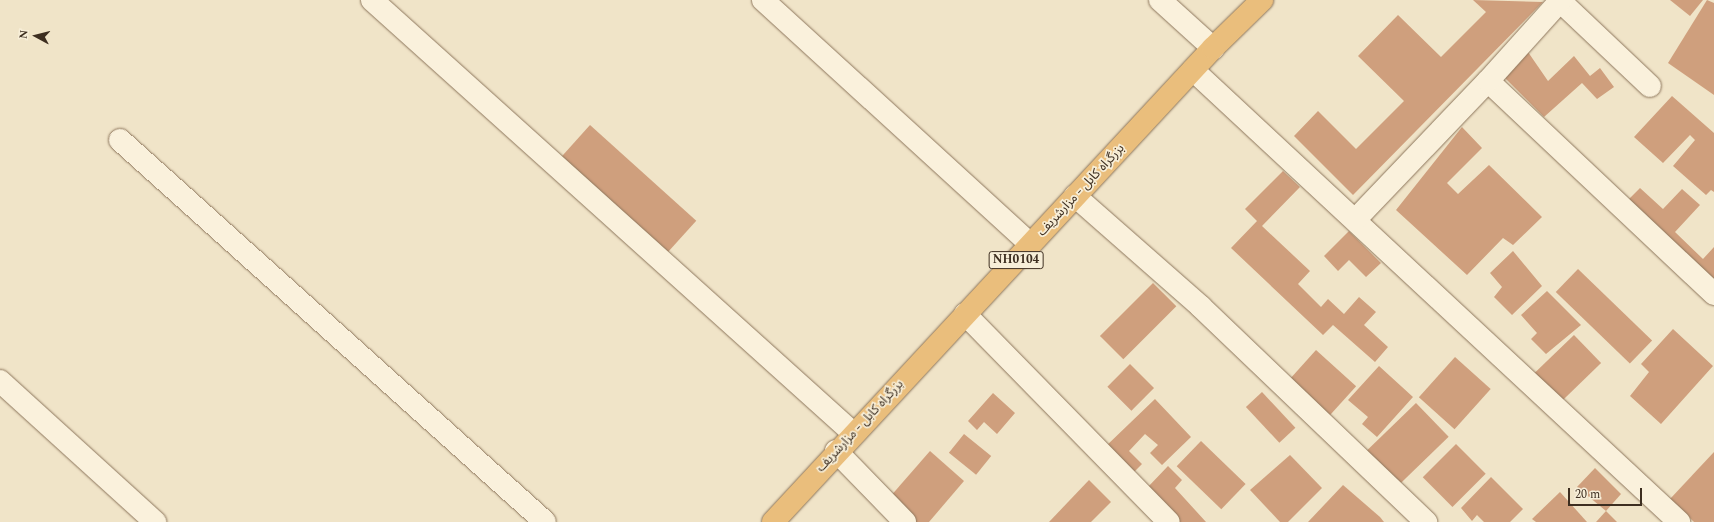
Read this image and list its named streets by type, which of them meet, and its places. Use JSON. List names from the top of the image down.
{
  "streets": {
    "highway": ["بزرگراه کابل - مزارشریف", "NH0104"]
  },
  "scale_bar": "20 m",
  "north": "left"
}
